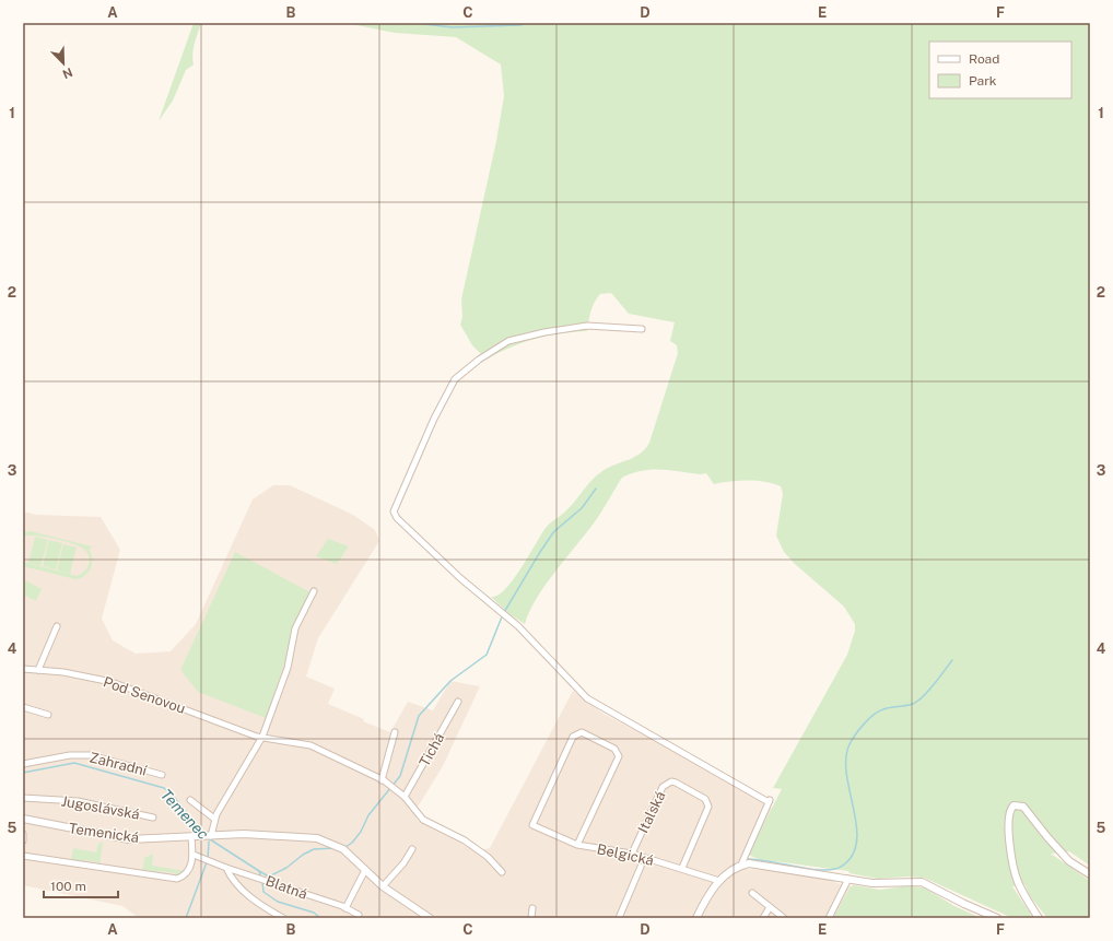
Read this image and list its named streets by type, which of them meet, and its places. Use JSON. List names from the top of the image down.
{
  "streets": {
    "street": [
      "Pod Senovou",
      "Tichá",
      "Zahradní",
      "Jugoslávská",
      "Italská",
      "Temenická",
      "Belgická",
      "Blatná"
    ]
  },
  "crossings": [
    ["Pod Senovou", "Tichá"],
    ["Italská", "Belgická"]
  ],
  "water": ["Temenec"],
  "legend": ["Road", "Park"],
  "scale_bar": "100 m",
  "north": "bottom right",
  "grid": {
    "columns": [
      "A",
      "B",
      "C",
      "D",
      "E",
      "F"
    ],
    "rows": [
      "1",
      "2",
      "3",
      "4",
      "5"
    ]
  }
}
